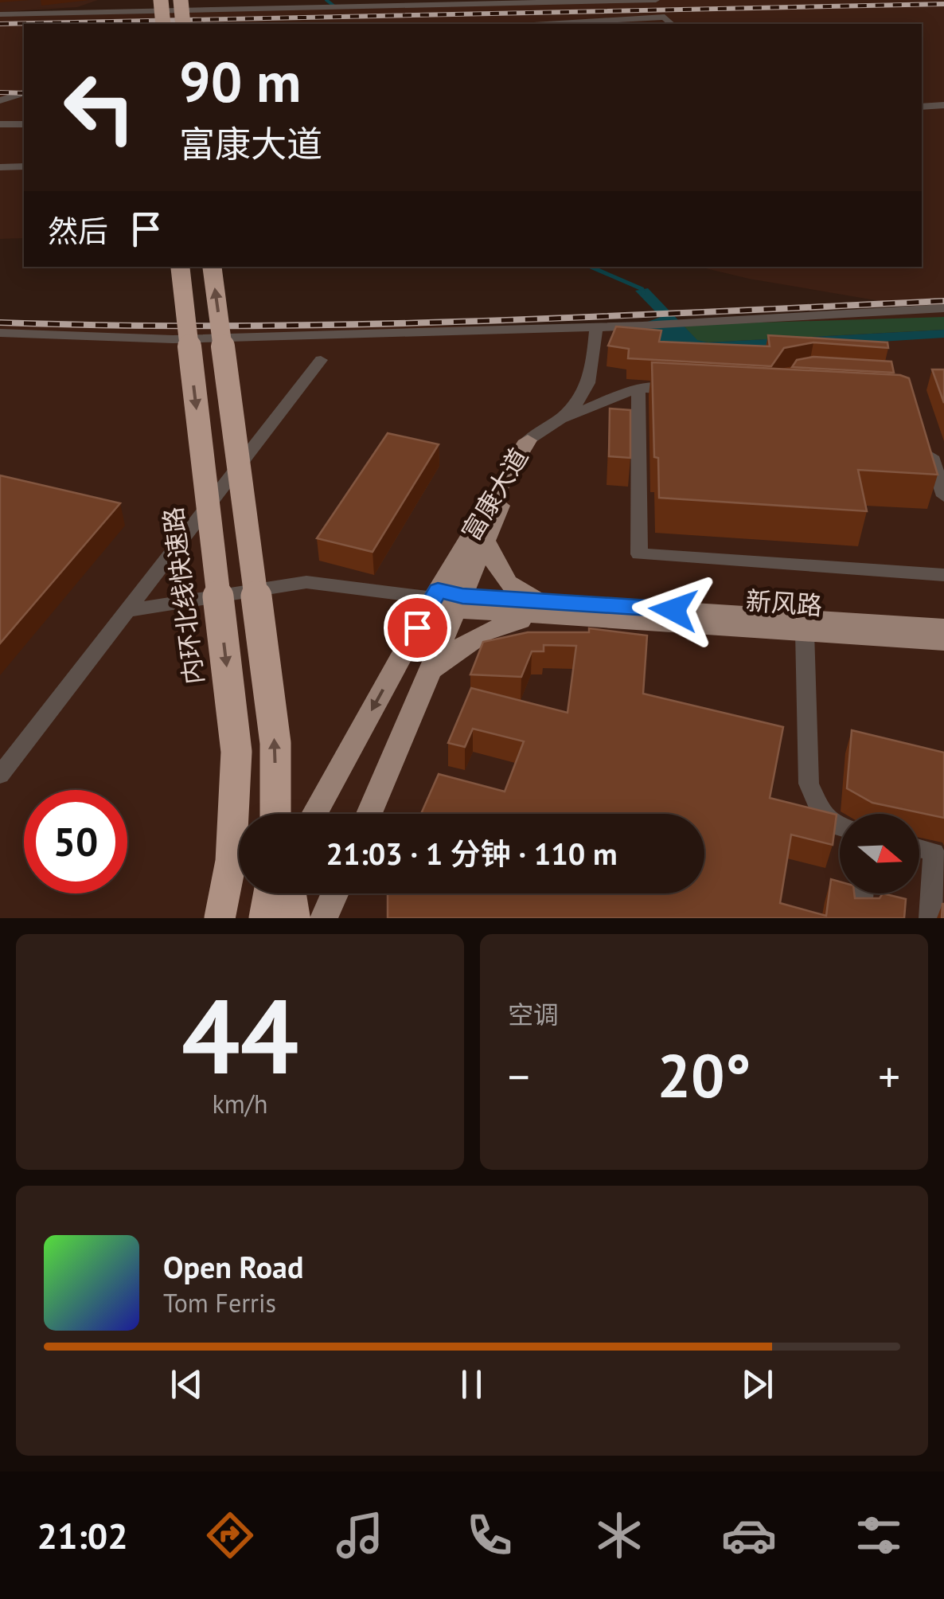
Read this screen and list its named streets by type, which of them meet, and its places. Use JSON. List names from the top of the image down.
{
  "streets": {
    "highway": ["内环北线快速路"],
    "main road": ["富康大道", "新风路"]
  },
  "crossings": [
    ["富康大道", "新风路"]
  ],
  "north": "right",
  "page": {
    "turn": ["90 m", "富康大道"],
    "then": "然后",
    "limit": "50",
    "trip": "21:03 · 1 分钟 · 110 m",
    "tile": [
      ["44", "km/h"],
      "空调"
    ],
    "heat": ["−", "20°", "+"],
    "song": ["Open Road", "Tom Ferris"],
    "tabs": "21:02"
  }
}
